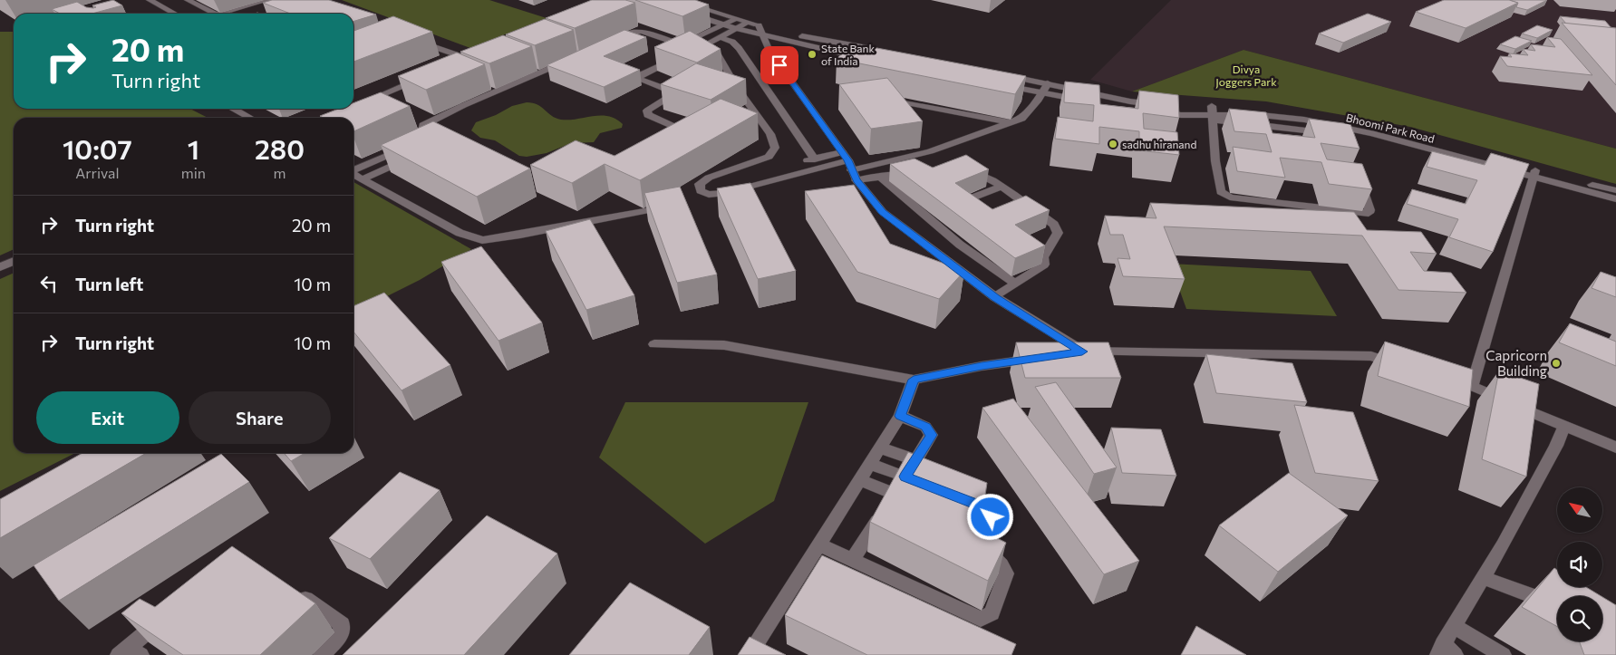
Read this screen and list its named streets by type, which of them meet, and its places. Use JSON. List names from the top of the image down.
{
  "streets": {
    "street": ["Bhoomi Park Road"]
  },
  "parks": ["Divya Joggers Park"],
  "places": ["State Bank of India", "sadhu hiranand", "Capricorn Building"],
  "north": "top left",
  "page": {
    "turn": ["20 m", "Turn right"],
    "eta": [
      "10:07",
      "Arrival",
      "1",
      "min",
      "280",
      "m"
    ],
    "list": [
      {
        "name": "Turn right",
        "value": "20 m"
      },
      {
        "name": "Turn left",
        "value": "10 m"
      },
      {
        "name": "Turn right",
        "value": "10 m"
      }
    ],
    "buttons": ["Exit", "Share"]
  }
}
